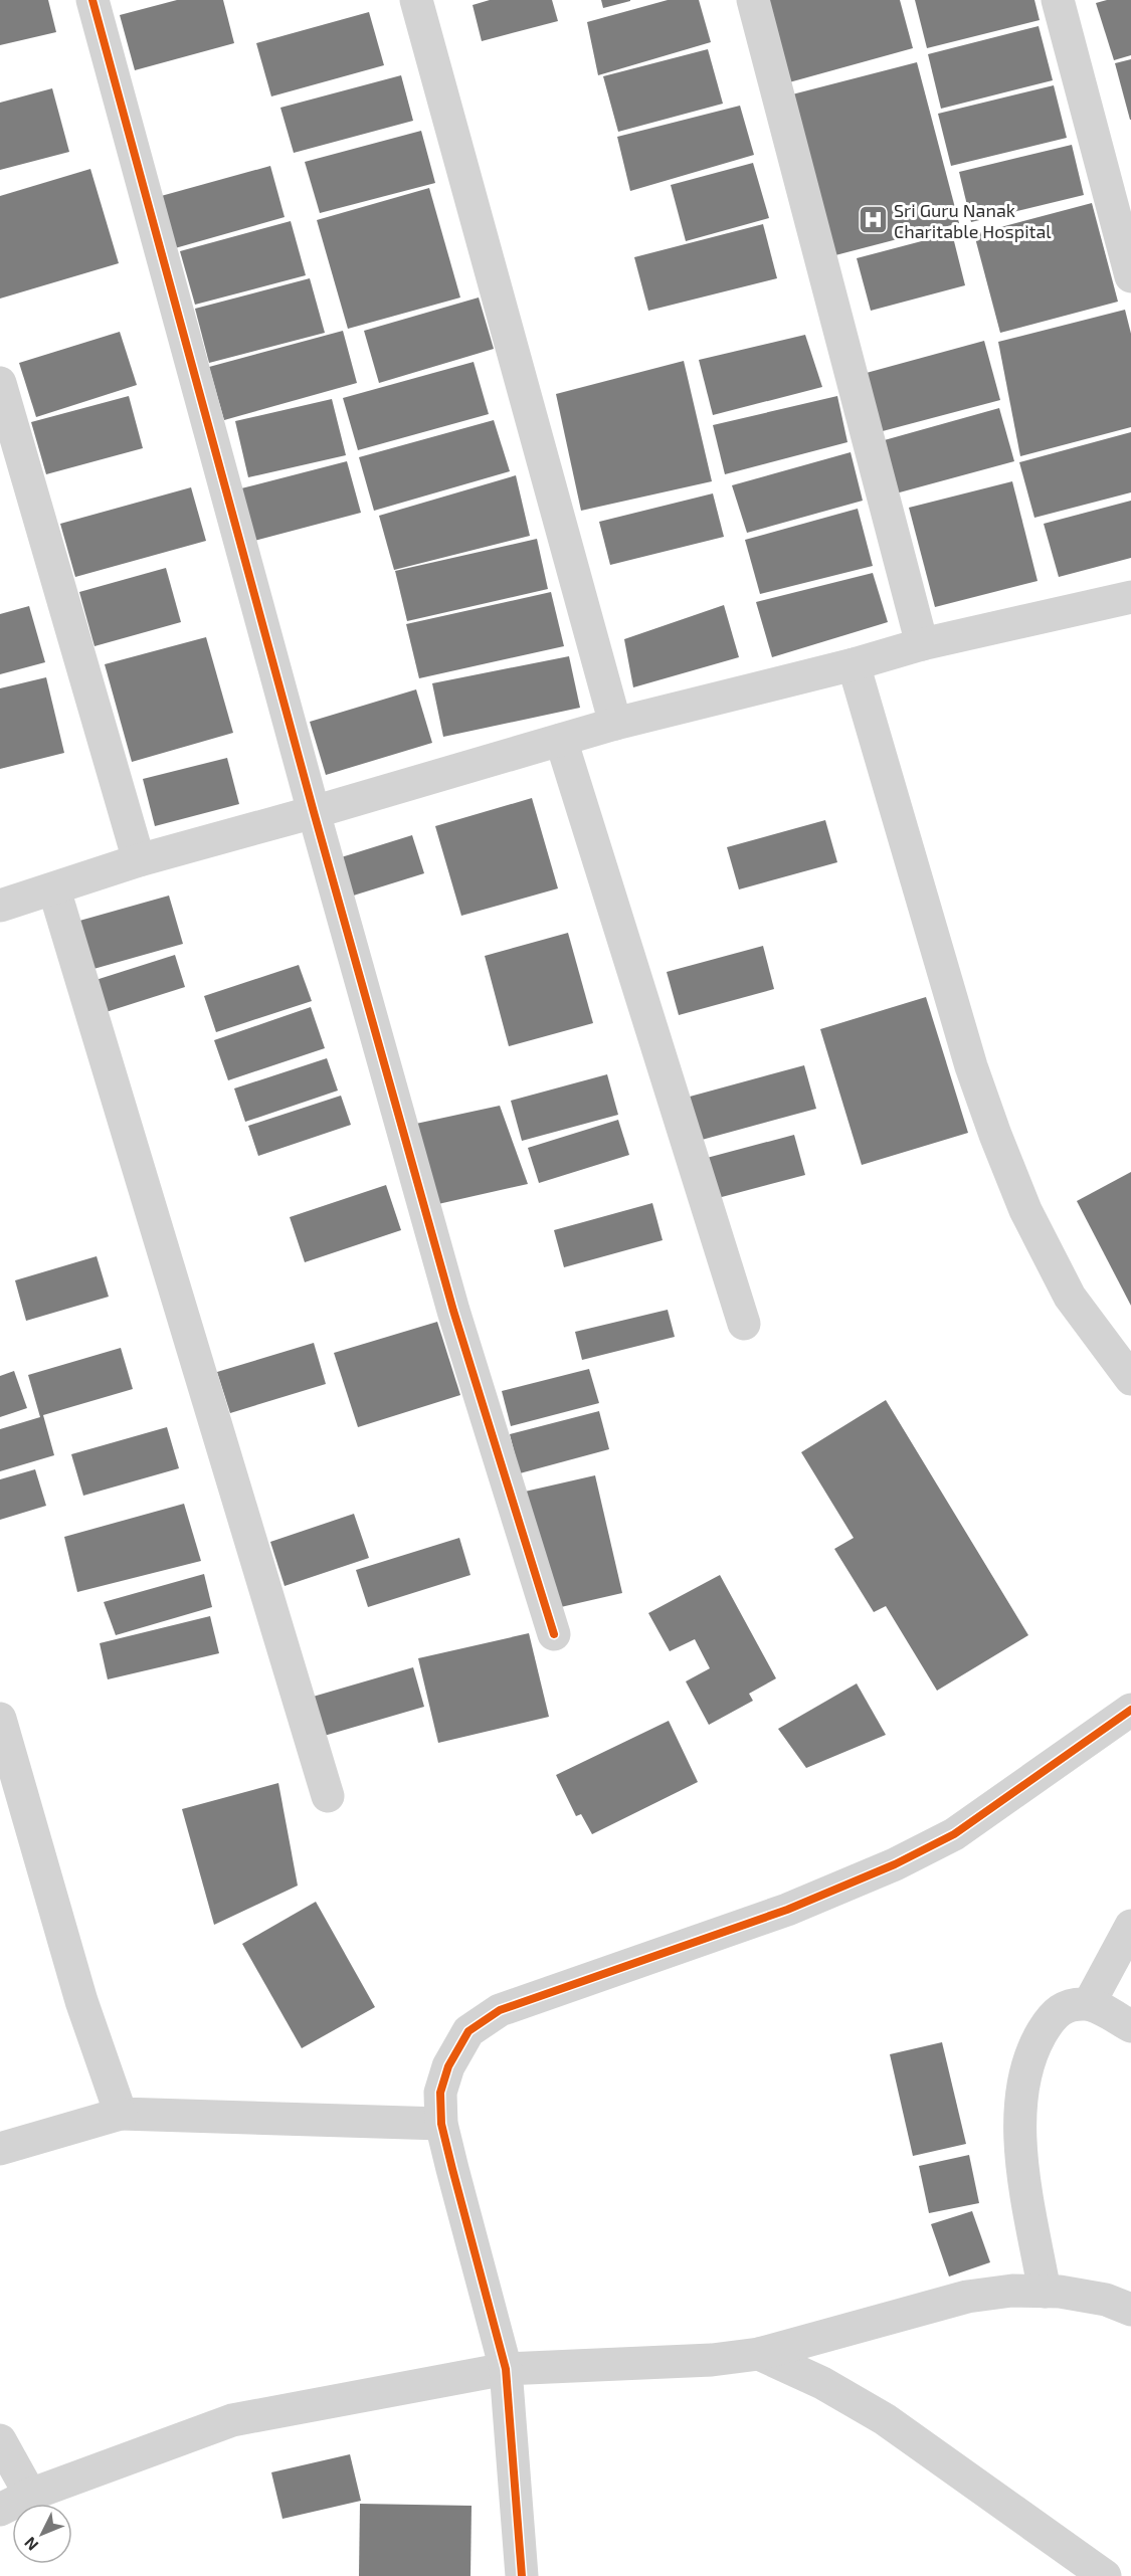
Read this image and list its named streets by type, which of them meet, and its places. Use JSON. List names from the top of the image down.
{
  "places": {
    "hospital": ["Sri Guru Nanak Charitable Hospital"]
  },
  "north": "bottom left"
}
